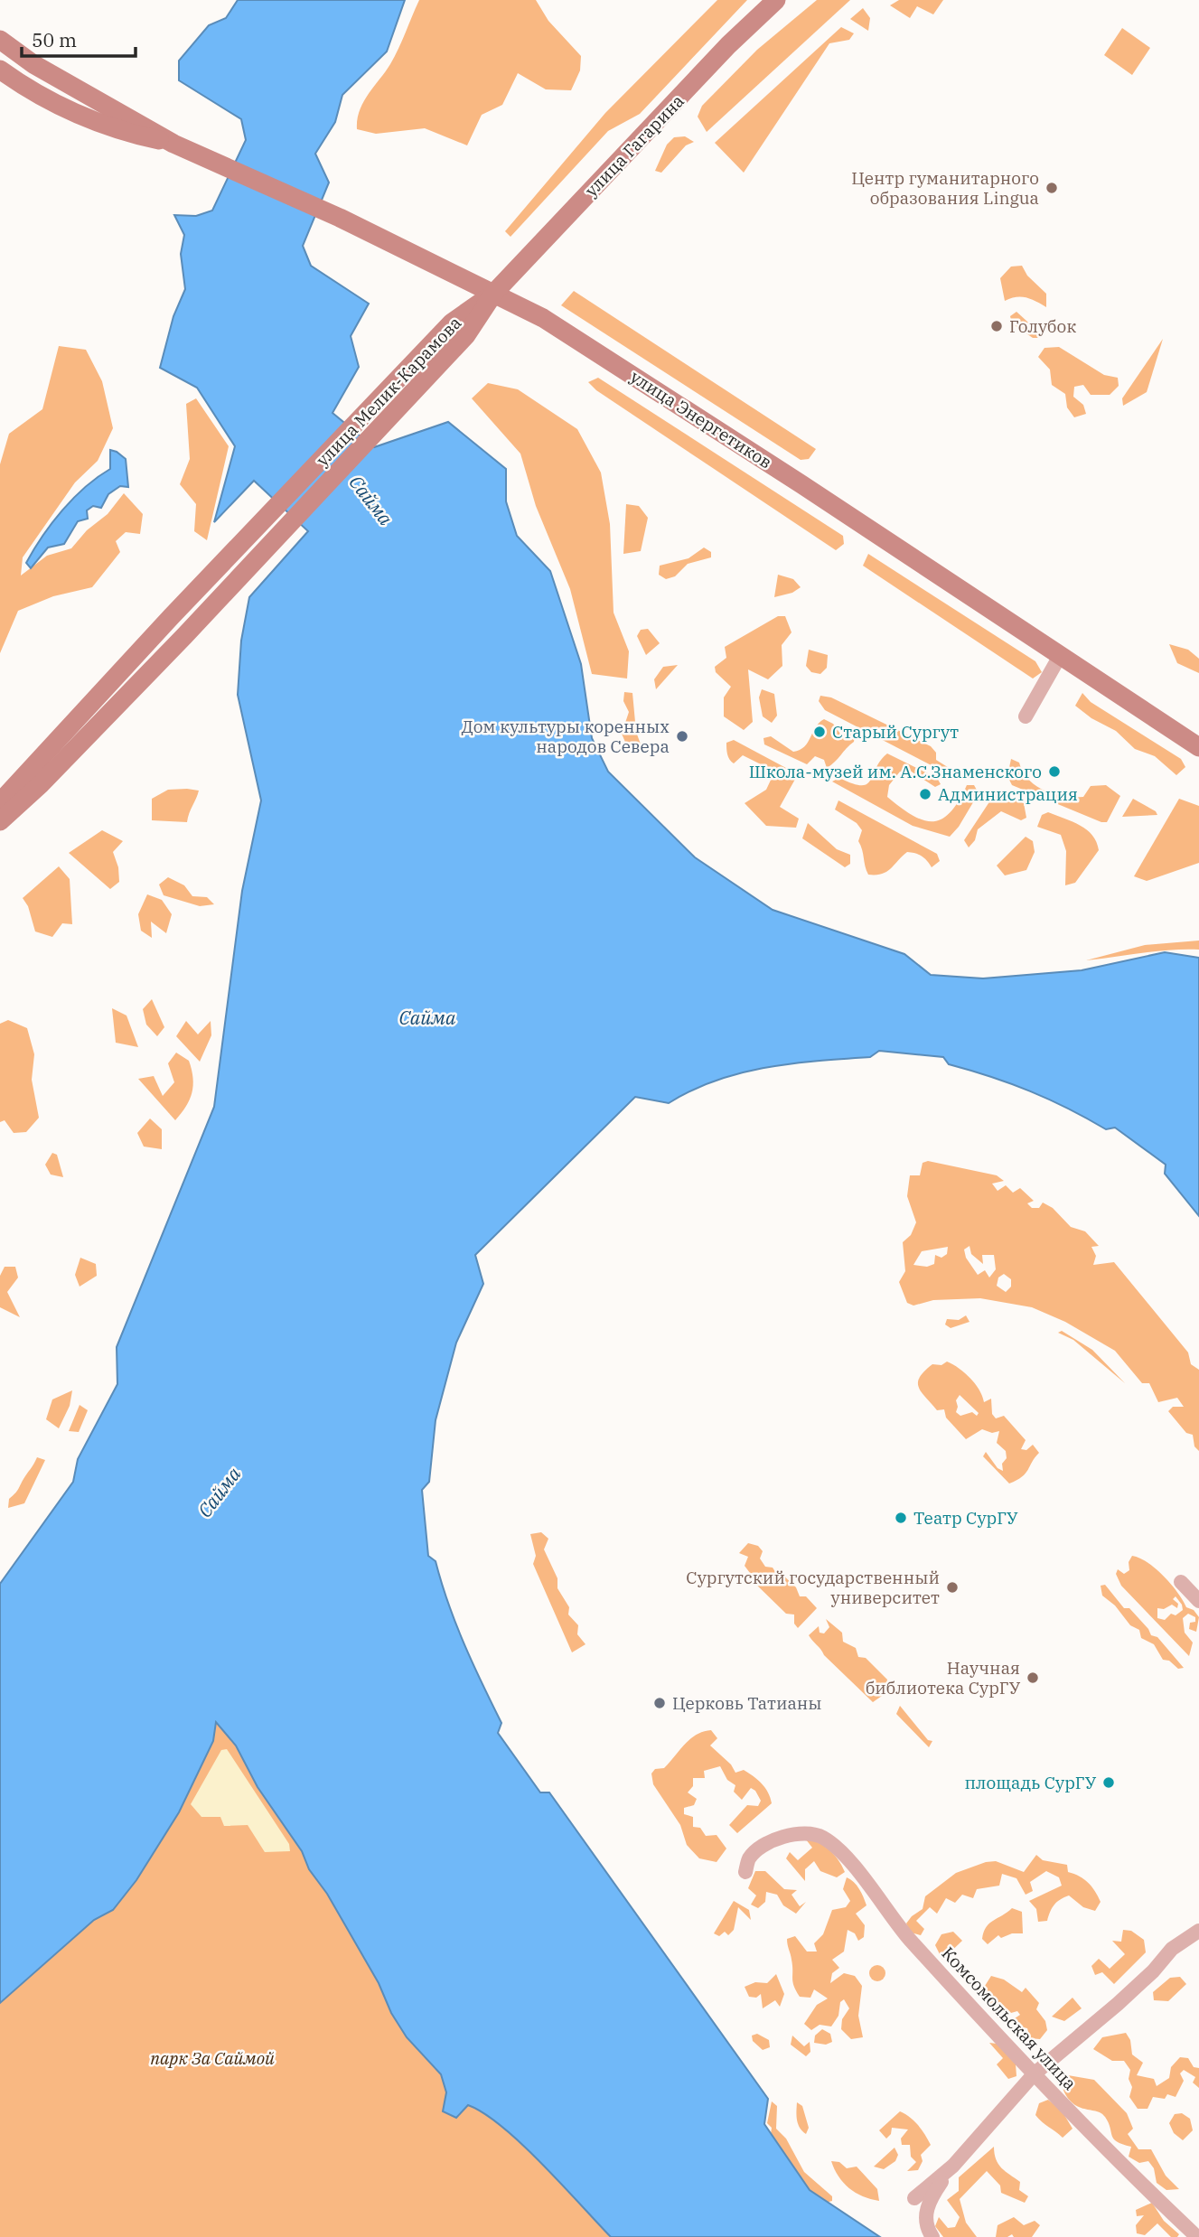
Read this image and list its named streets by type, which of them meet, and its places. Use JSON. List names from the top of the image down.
{
  "streets": {
    "main road": ["улица Гагарина", "улица Мелик-Карамова", "улица Энергетиков"],
    "street": ["Комсомольская улица"]
  },
  "crossings": [
    ["улица Гагарина", "улица Мелик-Карамова"],
    ["улица Гагарина", "улица Энергетиков"],
    ["улица Мелик-Карамова", "улица Энергетиков"]
  ],
  "water": ["Сайма"],
  "parks": ["парк За Саймой"],
  "places": [
    "Центр гуманитарного образования Lingua",
    "Голубок",
    "Старый Сургут",
    "Дом культуры коренных народов Севера",
    "Школа-музей им. А.С.Знаменского",
    "Администрация",
    "Театр СурГУ",
    "Сургутский государственный университет",
    "Научная библиотека СурГУ",
    "Церковь Татианы",
    "площадь СурГУ"
  ],
  "scale_bar": "50 m"
}
